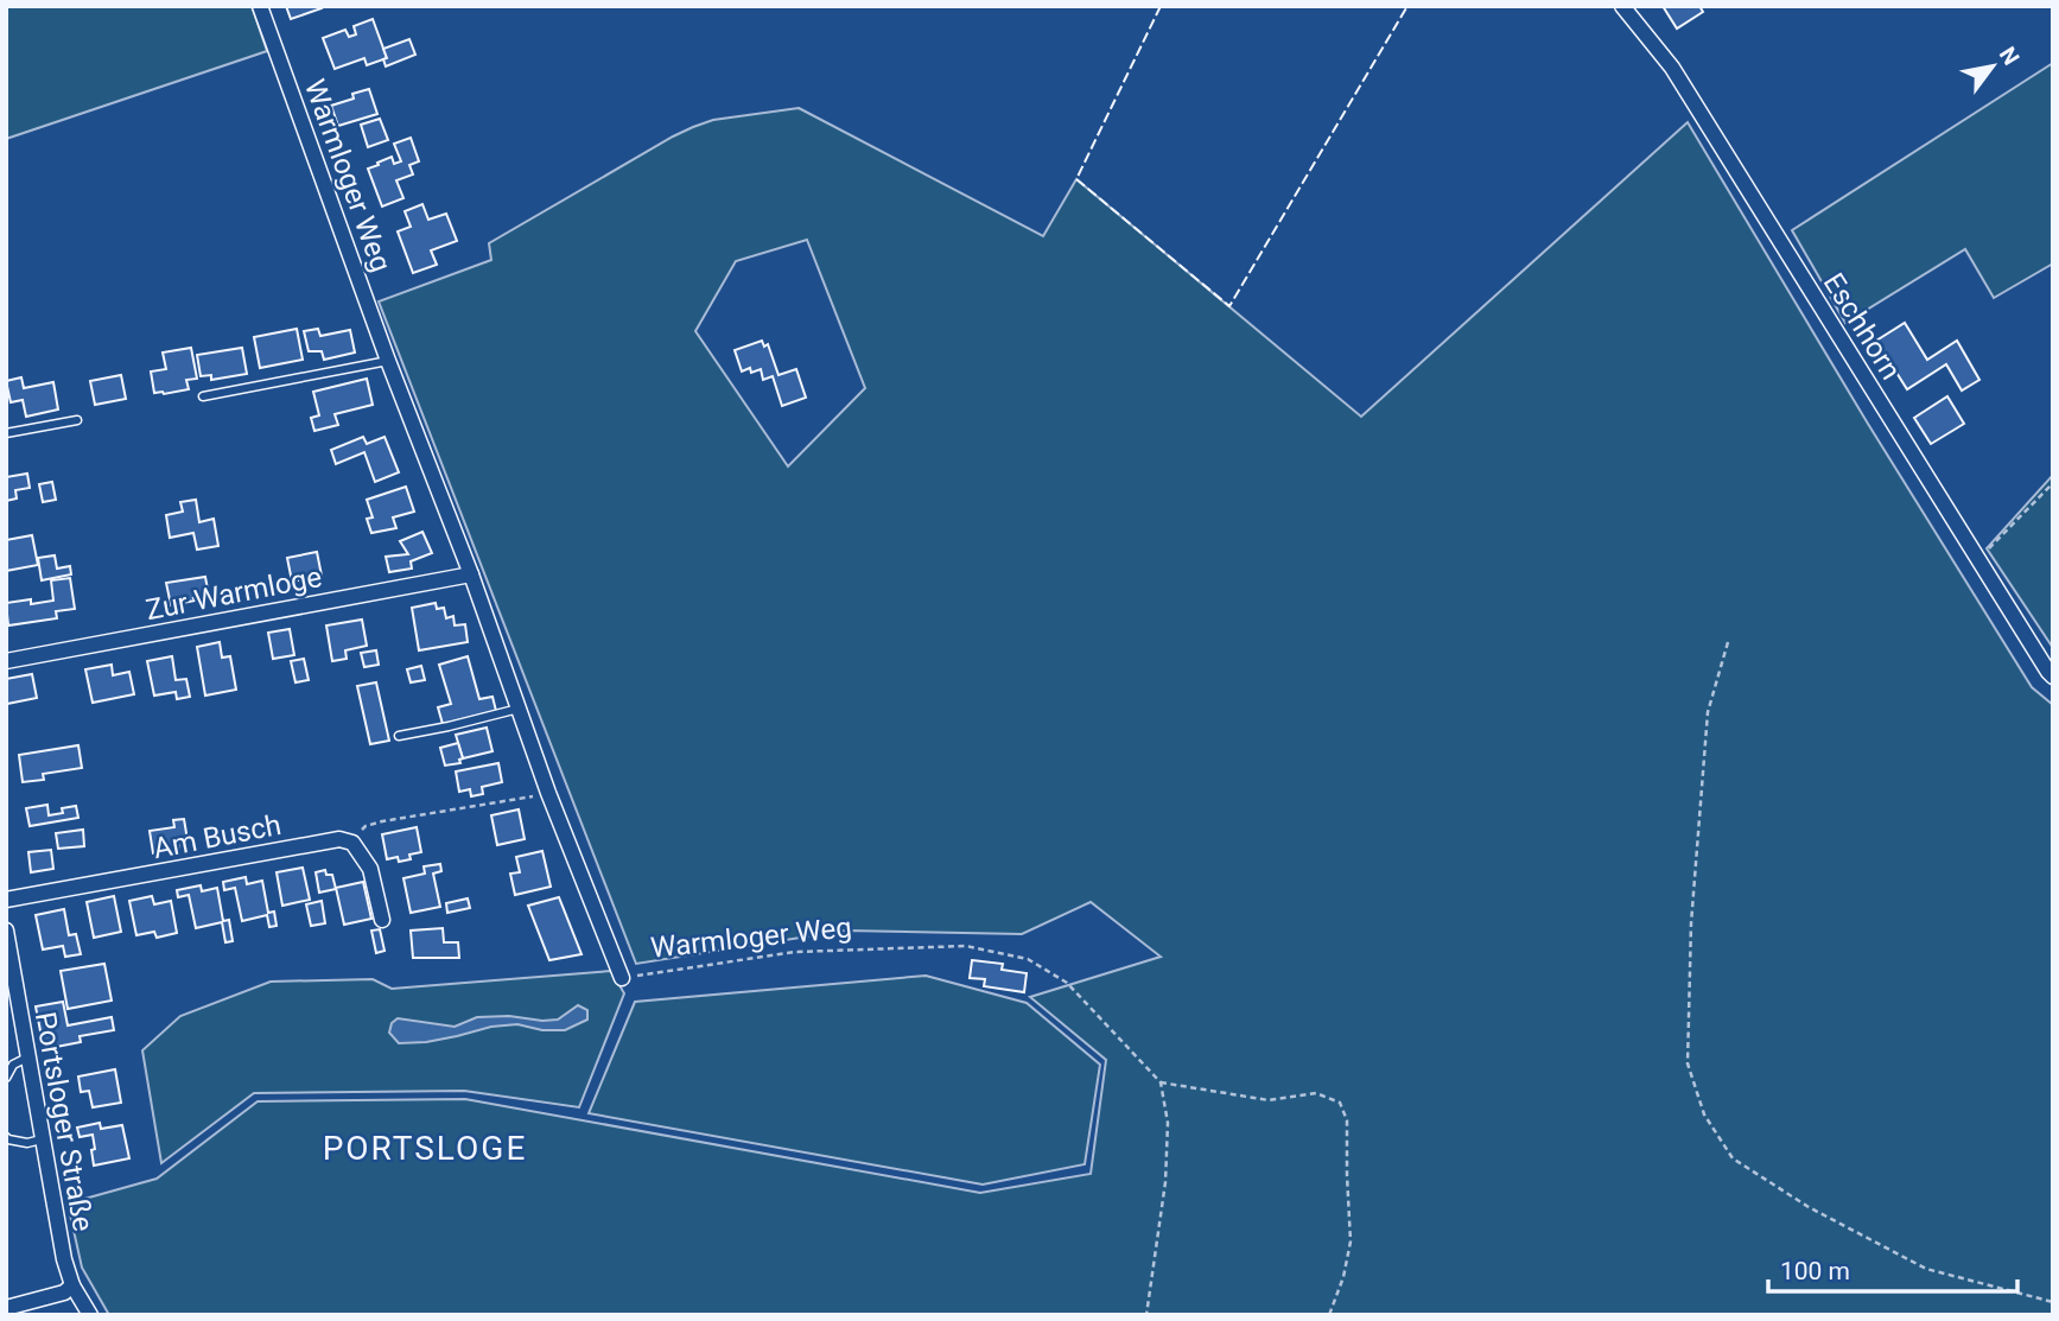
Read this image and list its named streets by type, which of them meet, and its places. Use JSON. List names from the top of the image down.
{
  "streets": {
    "street": [
      "Warmloger Weg",
      "Eschhorn",
      "Zur Warmloge",
      "Am Busch",
      "Portsloger Straße"
    ]
  },
  "crossings": [
    ["Warmloger Weg", "Zur Warmloge"]
  ],
  "districts": ["PORTSLOGE"],
  "scale_bar": "100 m",
  "north": "top right"
}
